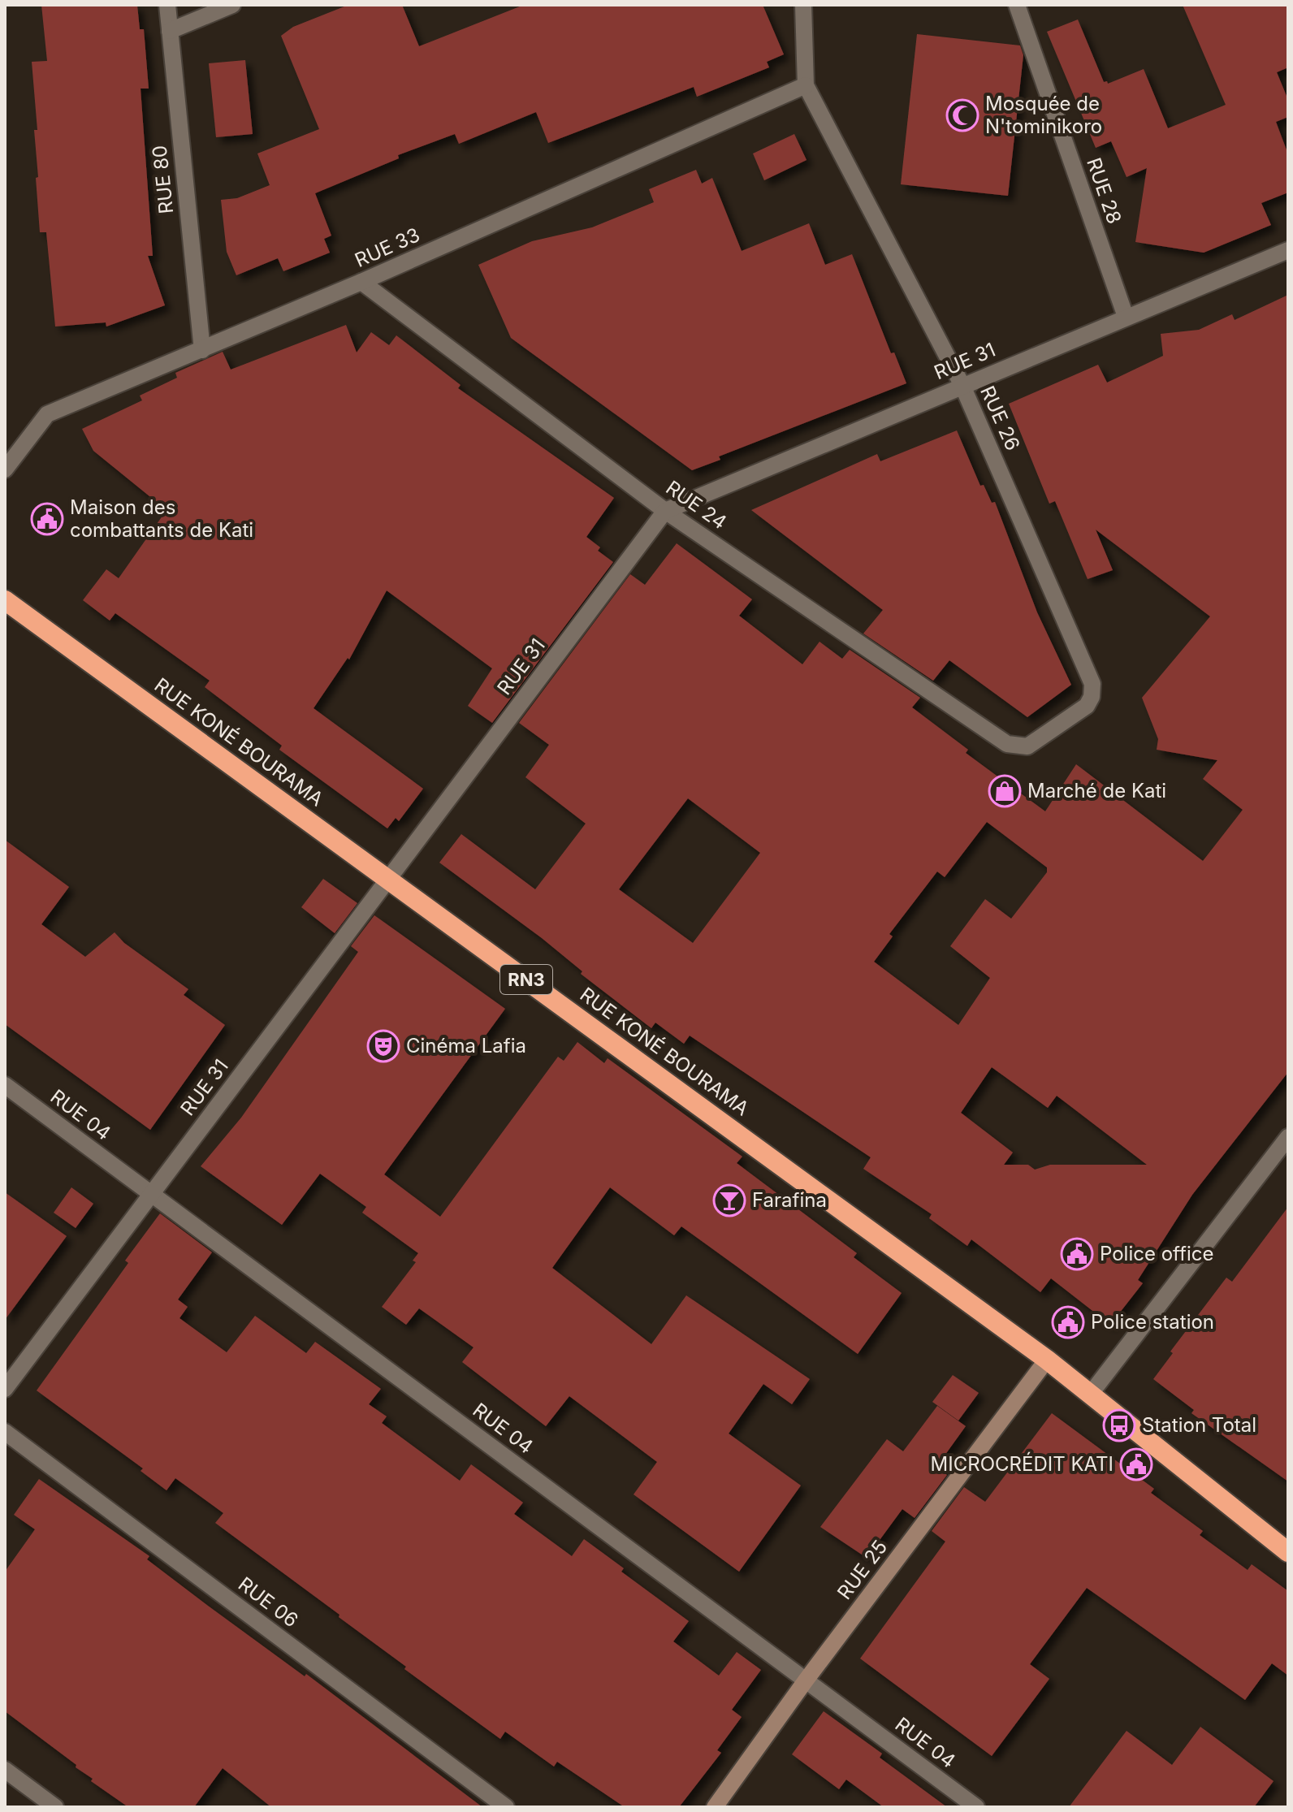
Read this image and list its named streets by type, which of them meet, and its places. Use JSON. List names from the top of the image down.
{
  "streets": {
    "highway": ["RUE KONÉ BOURAMA", "RN3"],
    "street": [
      "RUE 80",
      "RUE 28",
      "RUE 33",
      "RUE 31",
      "RUE 26",
      "RUE 24",
      "RUE 04",
      "RUE 25",
      "RUE 06"
    ]
  },
  "crossings": [
    ["RUE 80", "RUE 33"],
    ["RUE 28", "RUE 31"],
    ["RUE 33", "RUE 26"],
    ["RUE 33", "RUE 24"],
    ["RUE 31", "RUE 26"],
    ["RUE 31", "RUE 24"],
    ["RUE 31", "RUE KONÉ BOURAMA"],
    ["RUE 31", "RUE 04"],
    ["RUE 26", "RUE 24"],
    ["RUE KONÉ BOURAMA", "RUE 25"],
    ["RUE 04", "RUE 25"]
  ],
  "places": {
    "mosque": ["Mosquée de N'tominikoro"],
    "public building": [
      "Maison des combattants de Kati",
      "Police office",
      "Police station",
      "MICROCRÉDIT KATI"
    ],
    "shop": ["Marché de Kati"],
    "theatre": ["Cinéma Lafia"],
    "bar": ["Farafina"],
    "bus stop": ["Station Total"]
  }
}
